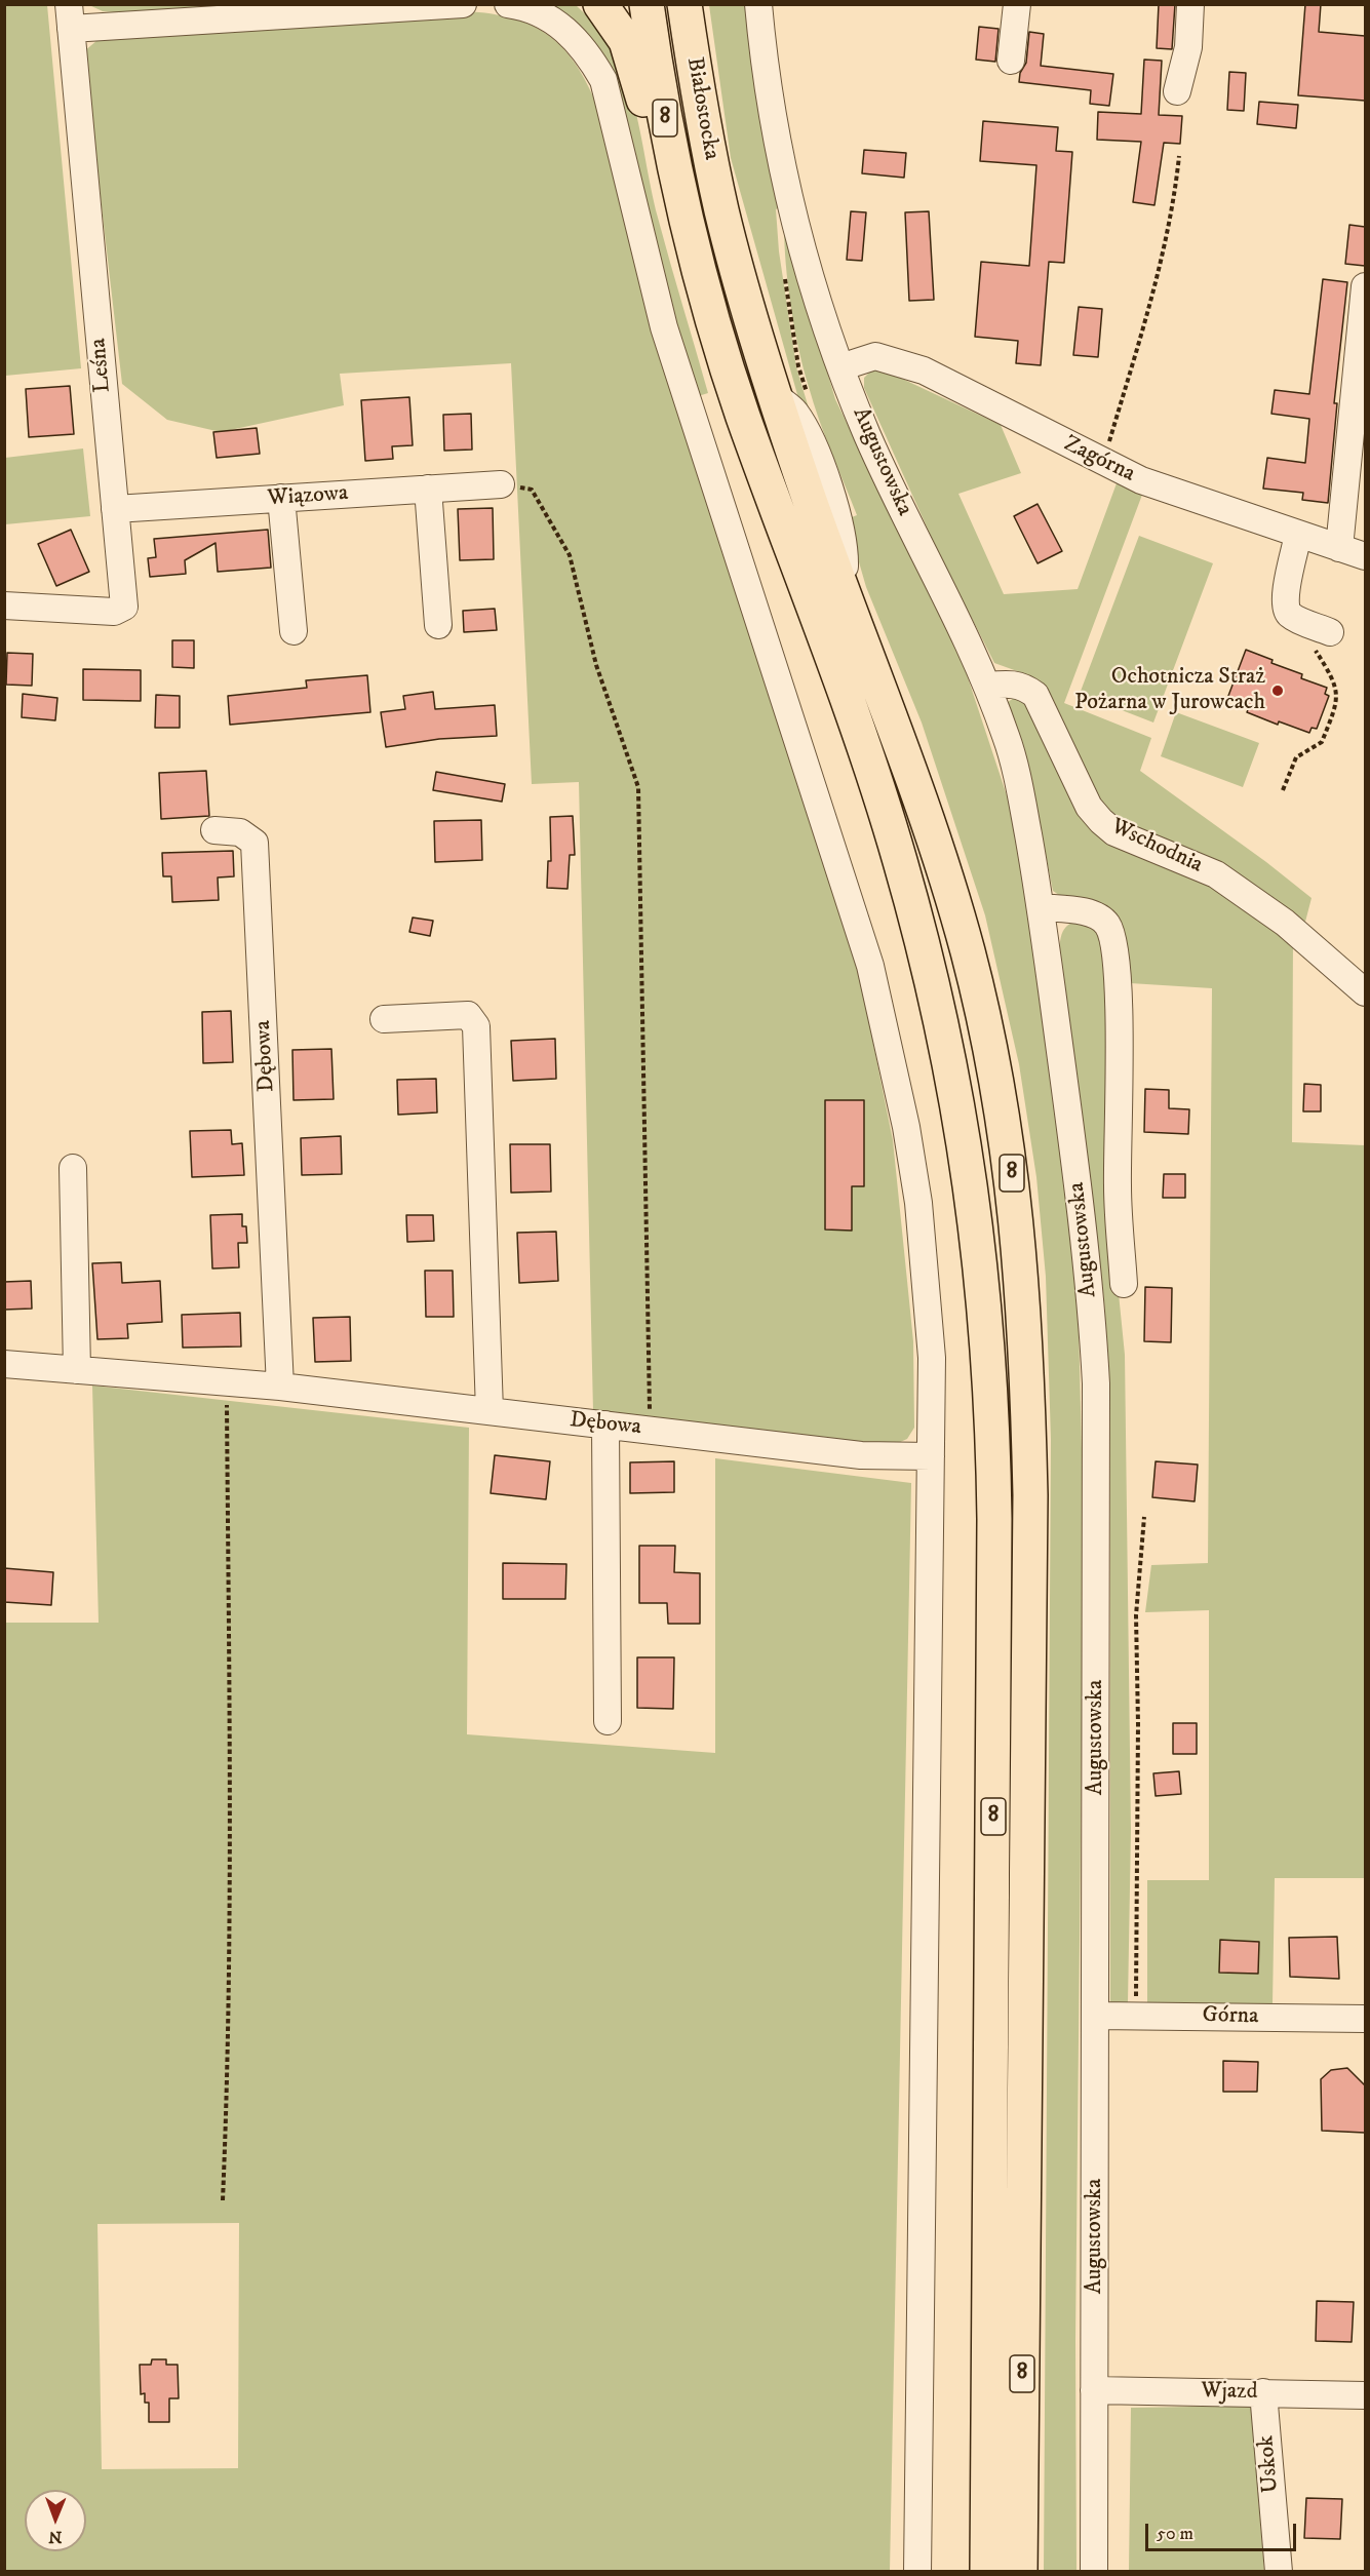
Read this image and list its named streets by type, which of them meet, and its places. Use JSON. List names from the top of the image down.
{
  "streets": {
    "highway": ["Białostocka", "8"],
    "street": [
      "Leśna",
      "Zagórna",
      "Augustowska",
      "Wiązowa",
      "Wschodnia",
      "Dębowa",
      "Górna",
      "Wjazd",
      "Uskok"
    ]
  },
  "crossings": [
    ["Leśna", "Wiązowa"],
    ["Zagórna", "Augustowska"],
    ["Augustowska", "Wschodnia"],
    ["Augustowska", "Górna"],
    ["Augustowska", "Wjazd"],
    ["Wjazd", "Uskok"]
  ],
  "places": ["Ochotnicza Straż Pożarna w Jurowcach"],
  "scale_bar": "50 m",
  "north": "bottom"
}
